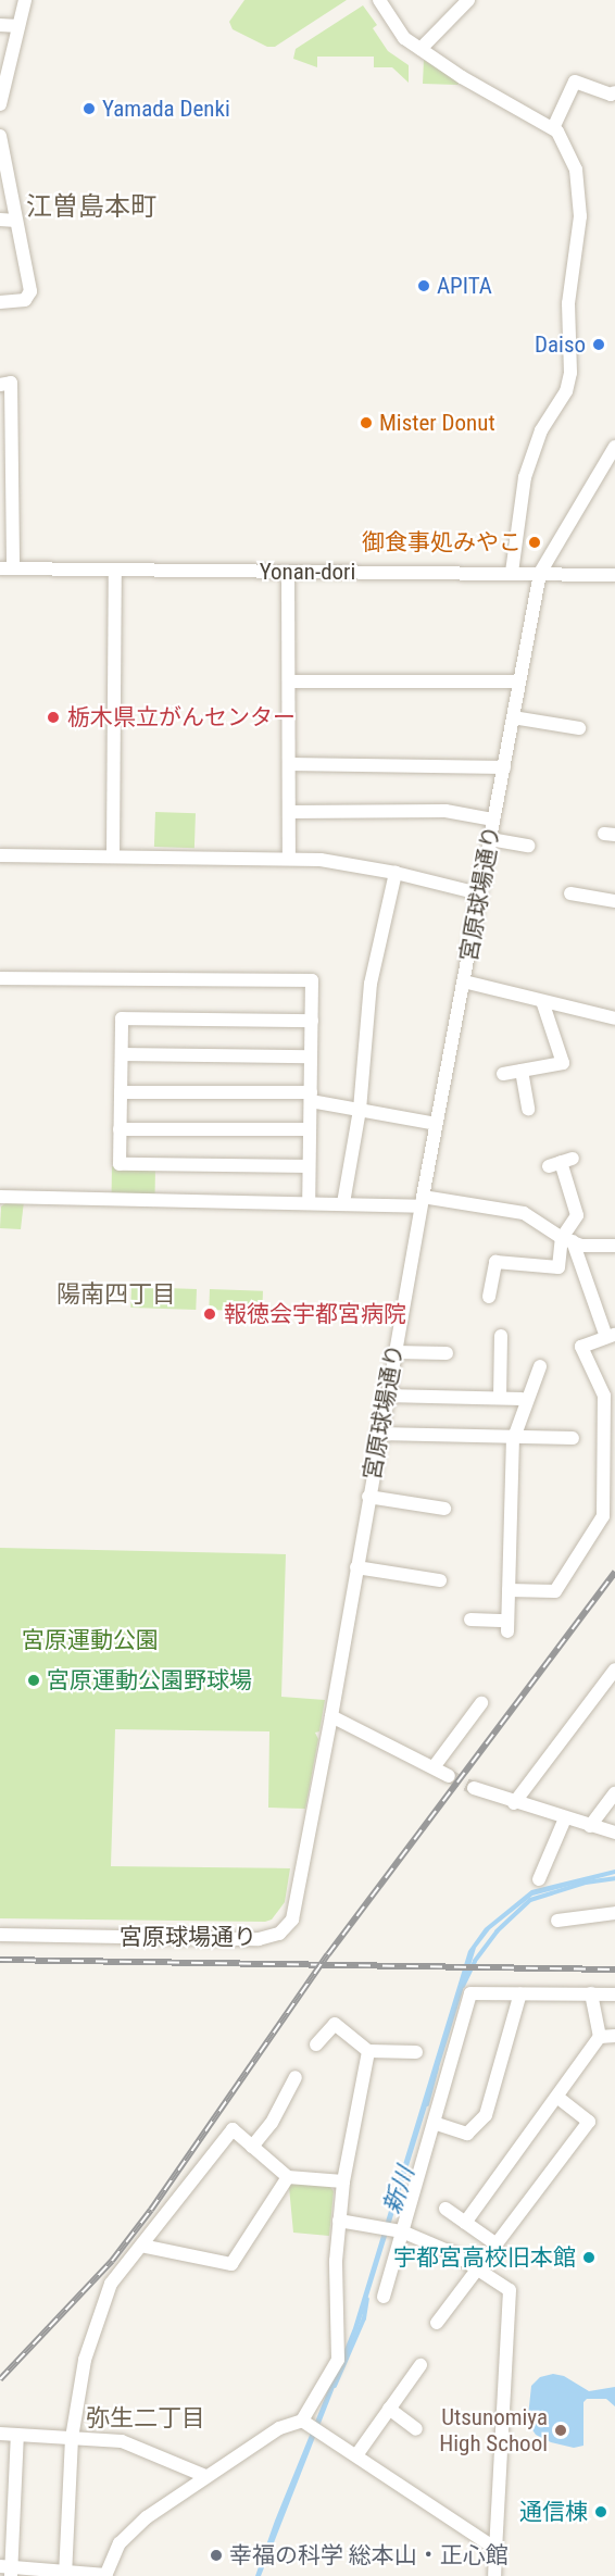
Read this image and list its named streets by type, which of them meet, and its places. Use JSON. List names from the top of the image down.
{
  "streets": {
    "street": ["Yonan-dori", "宮原球場通り"]
  },
  "crossings": [
    ["Yonan-dori", "宮原球場通り"]
  ],
  "districts": ["江曽島本町", "陽南四丁目", "弥生二丁目"],
  "water": ["新川"],
  "parks": ["宮原運動公園"],
  "places": [
    "Yamada Denki",
    "APITA",
    "Daiso",
    "Mister Donut",
    "御食事処みやこ",
    "栃木県立がんセンター",
    "報徳会宇都宮病院",
    "宮原運動公園野球場",
    "宇都宮高校旧本館",
    "Utsunomiya High School",
    "通信棟",
    "幸福の科学 総本山・正心館"
  ]
}
